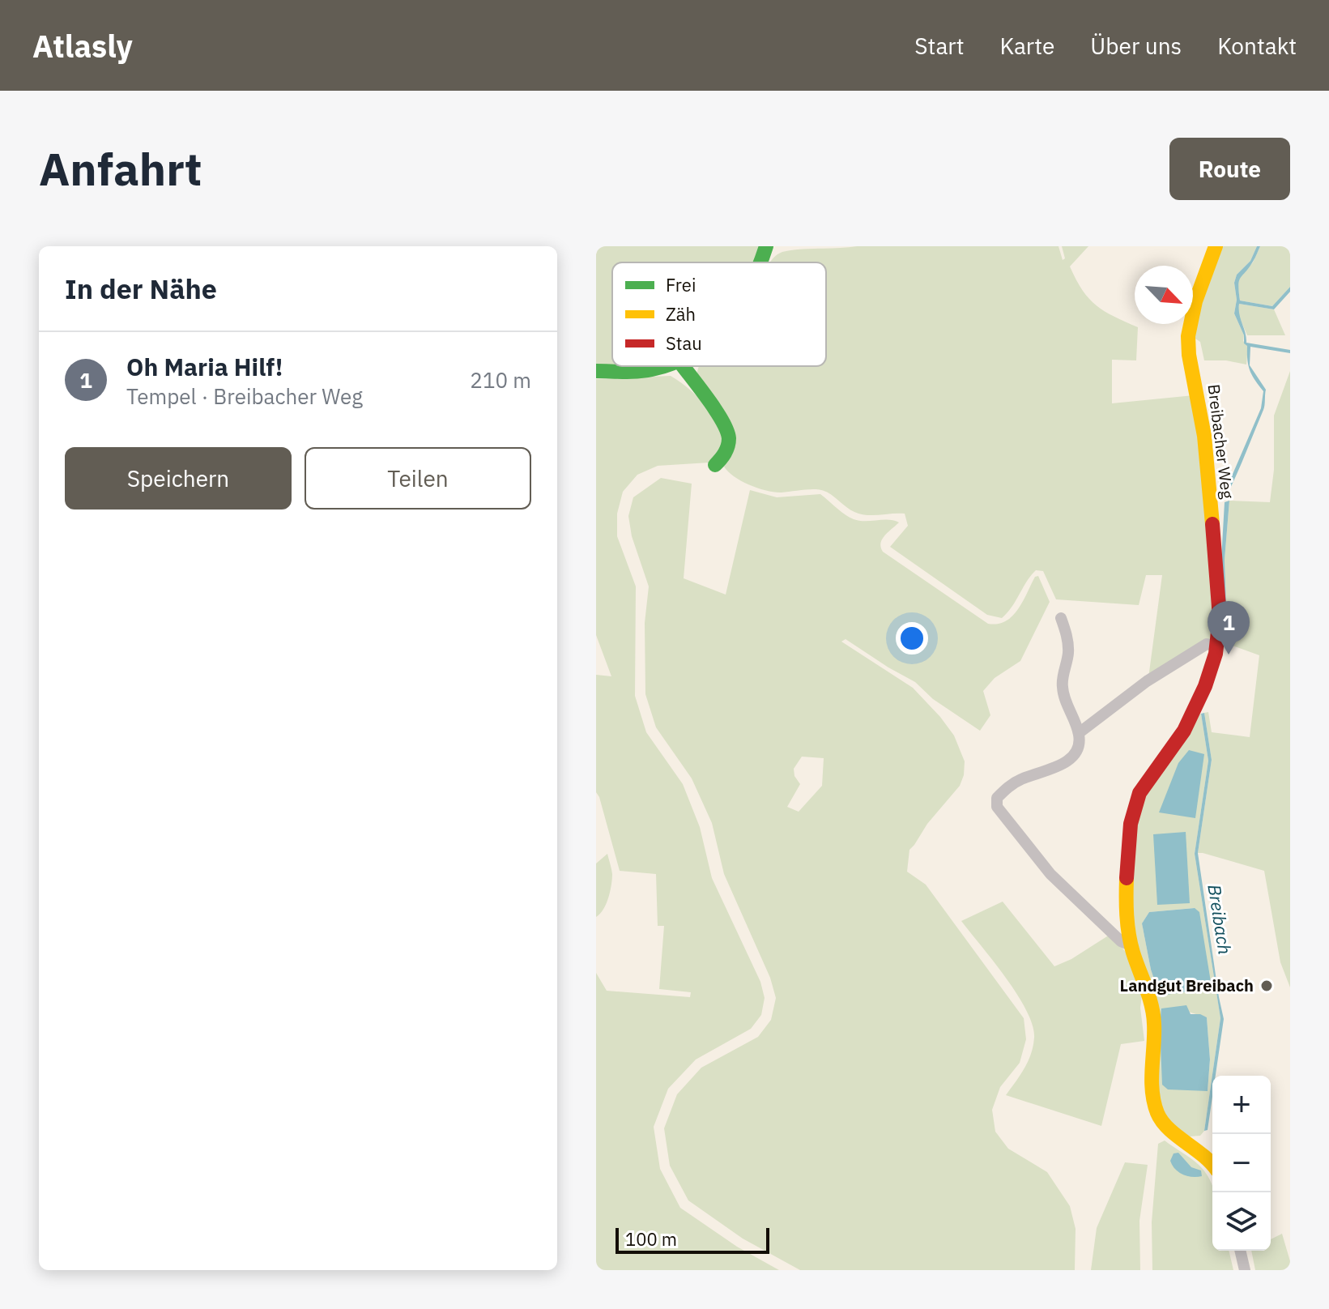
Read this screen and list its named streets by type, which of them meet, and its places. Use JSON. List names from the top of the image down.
{
  "streets": {
    "street": ["Breibacher Weg"]
  },
  "water": ["Breibach"],
  "places": ["Landgut Breibach"],
  "legend": ["Frei", "Zäh", "Stau"],
  "scale_bar": "100 m",
  "north": "bottom right",
  "page": {
    "header": "Atlasly",
    "nav": [
      "Start",
      "Karte",
      "Über uns",
      "Kontakt"
    ],
    "buttons": [
      "Route",
      ["Speichern", "Teilen"]
    ],
    "title": "Anfahrt",
    "heading": "In der Nähe",
    "list": [
      {
        "mark": "1",
        "name": "Oh Maria Hilf!",
        "note": "Tempel · Breibacher Weg",
        "value": "210 m"
      }
    ],
    "pins": "1",
    "map_buttons": ["+", "−"],
    "scale": "100 m"
  }
}
